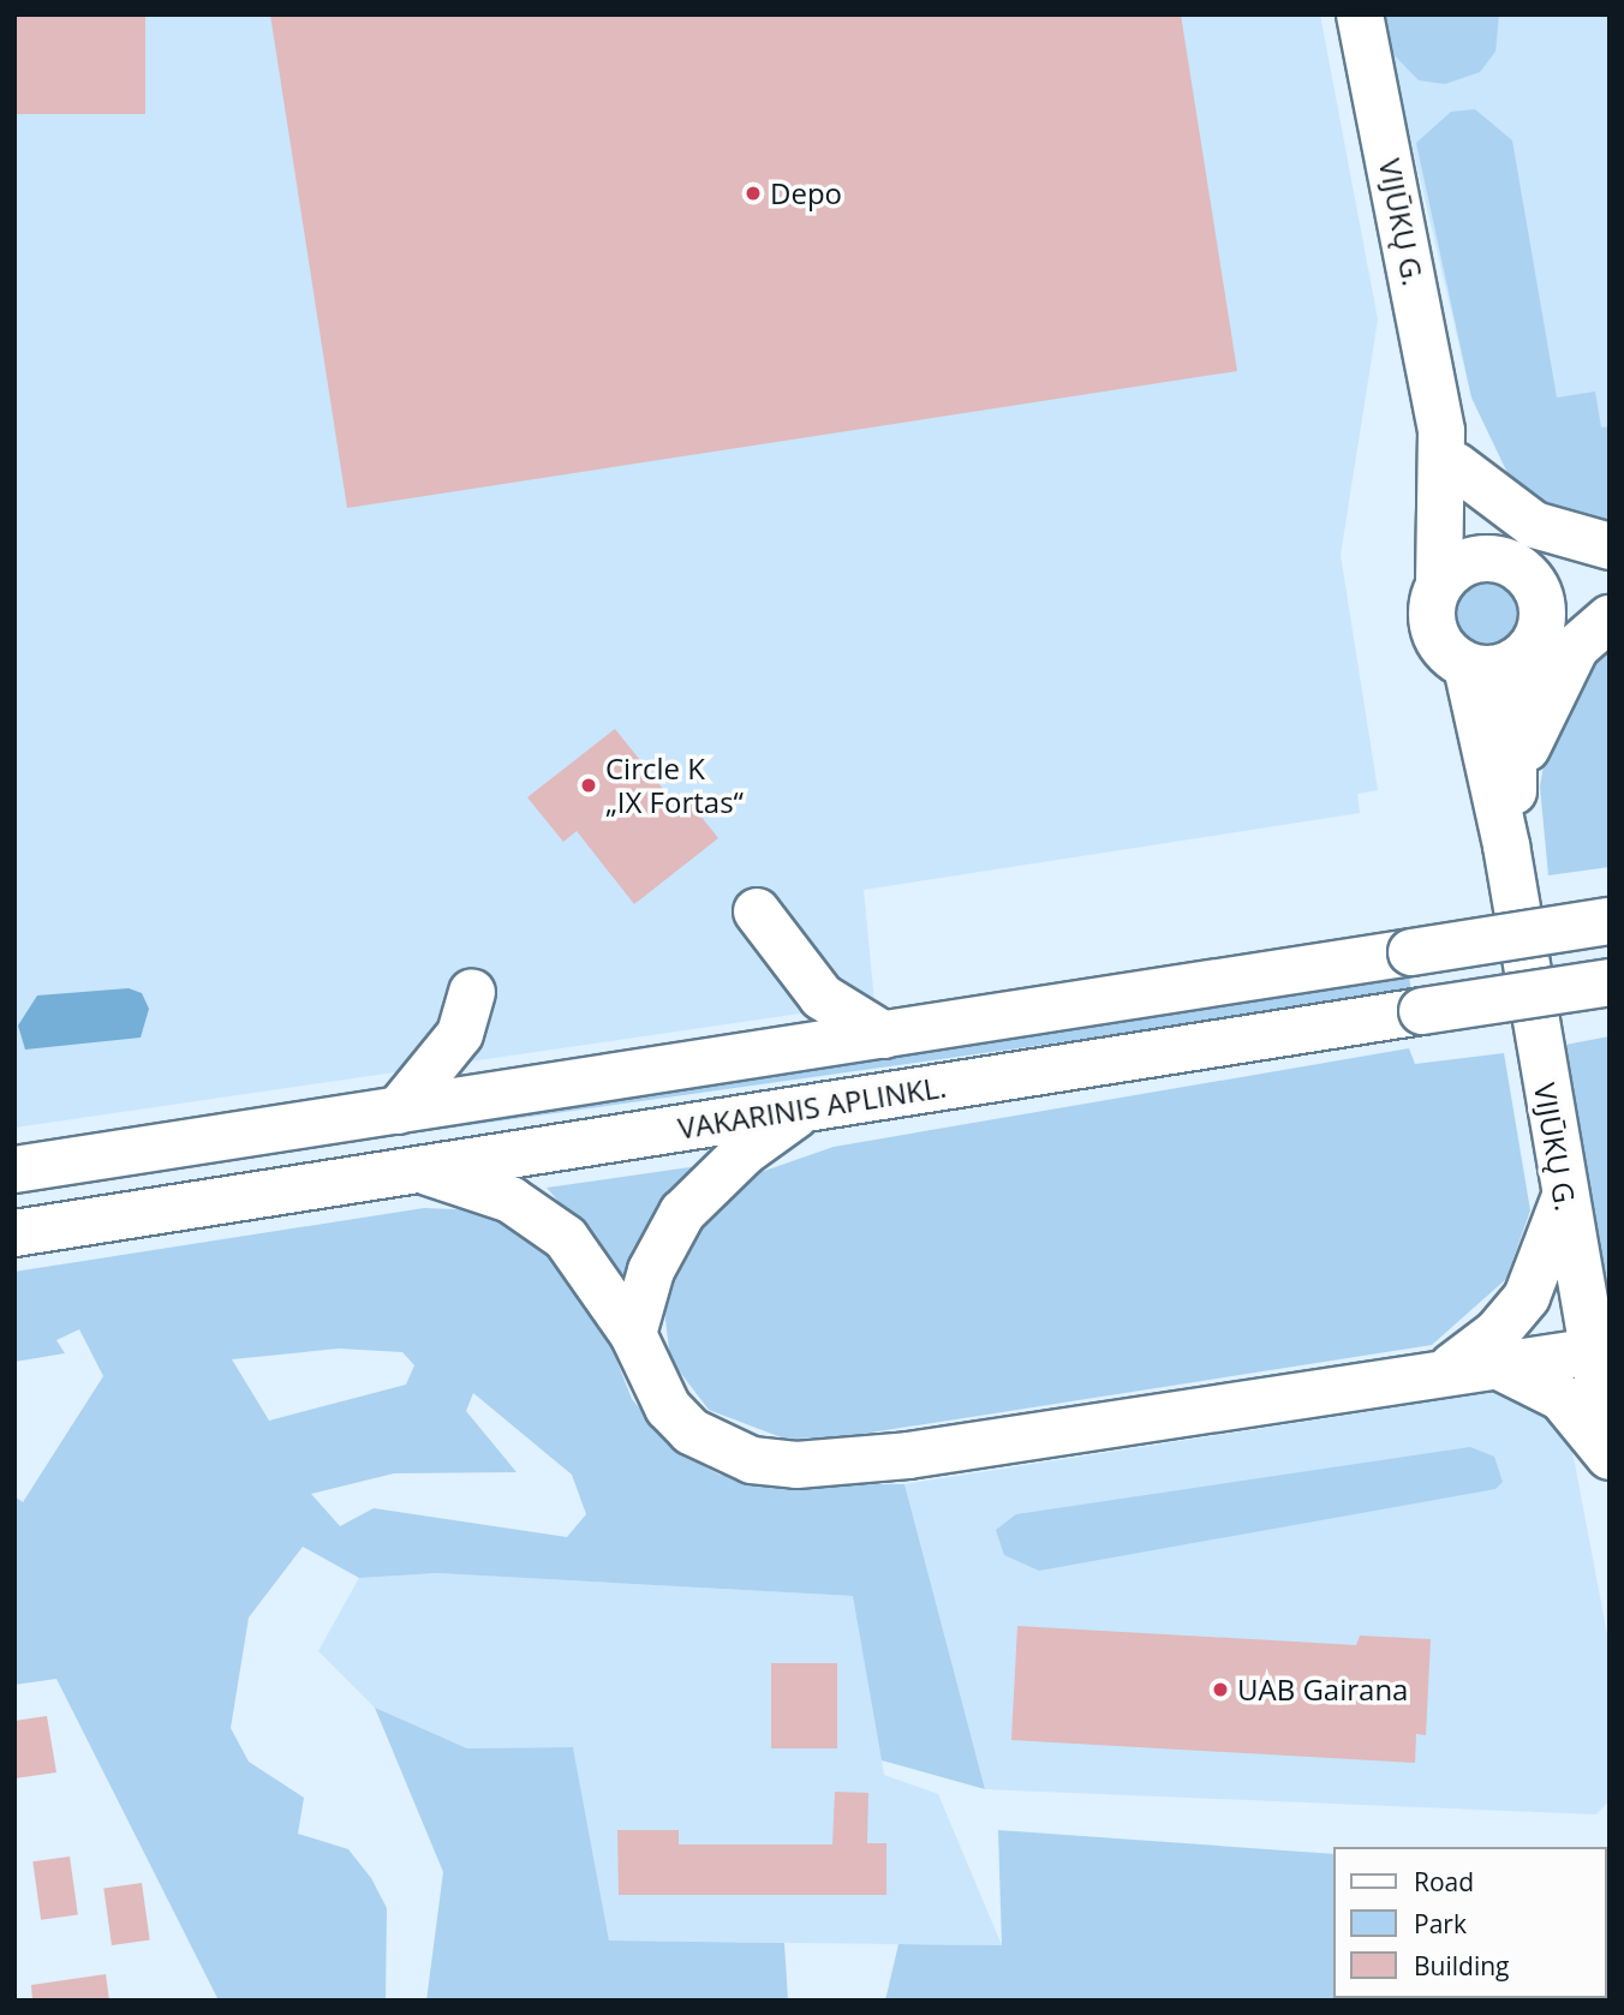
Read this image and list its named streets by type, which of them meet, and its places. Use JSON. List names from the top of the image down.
{
  "streets": {
    "main road": ["VIJŪKŲ G.", "VAKARINIS APLINKL."]
  },
  "places": ["Depo", "Circle K „IX Fortas“", "UAB Gairana"],
  "legend": ["Road", "Park", "Building"]
}
